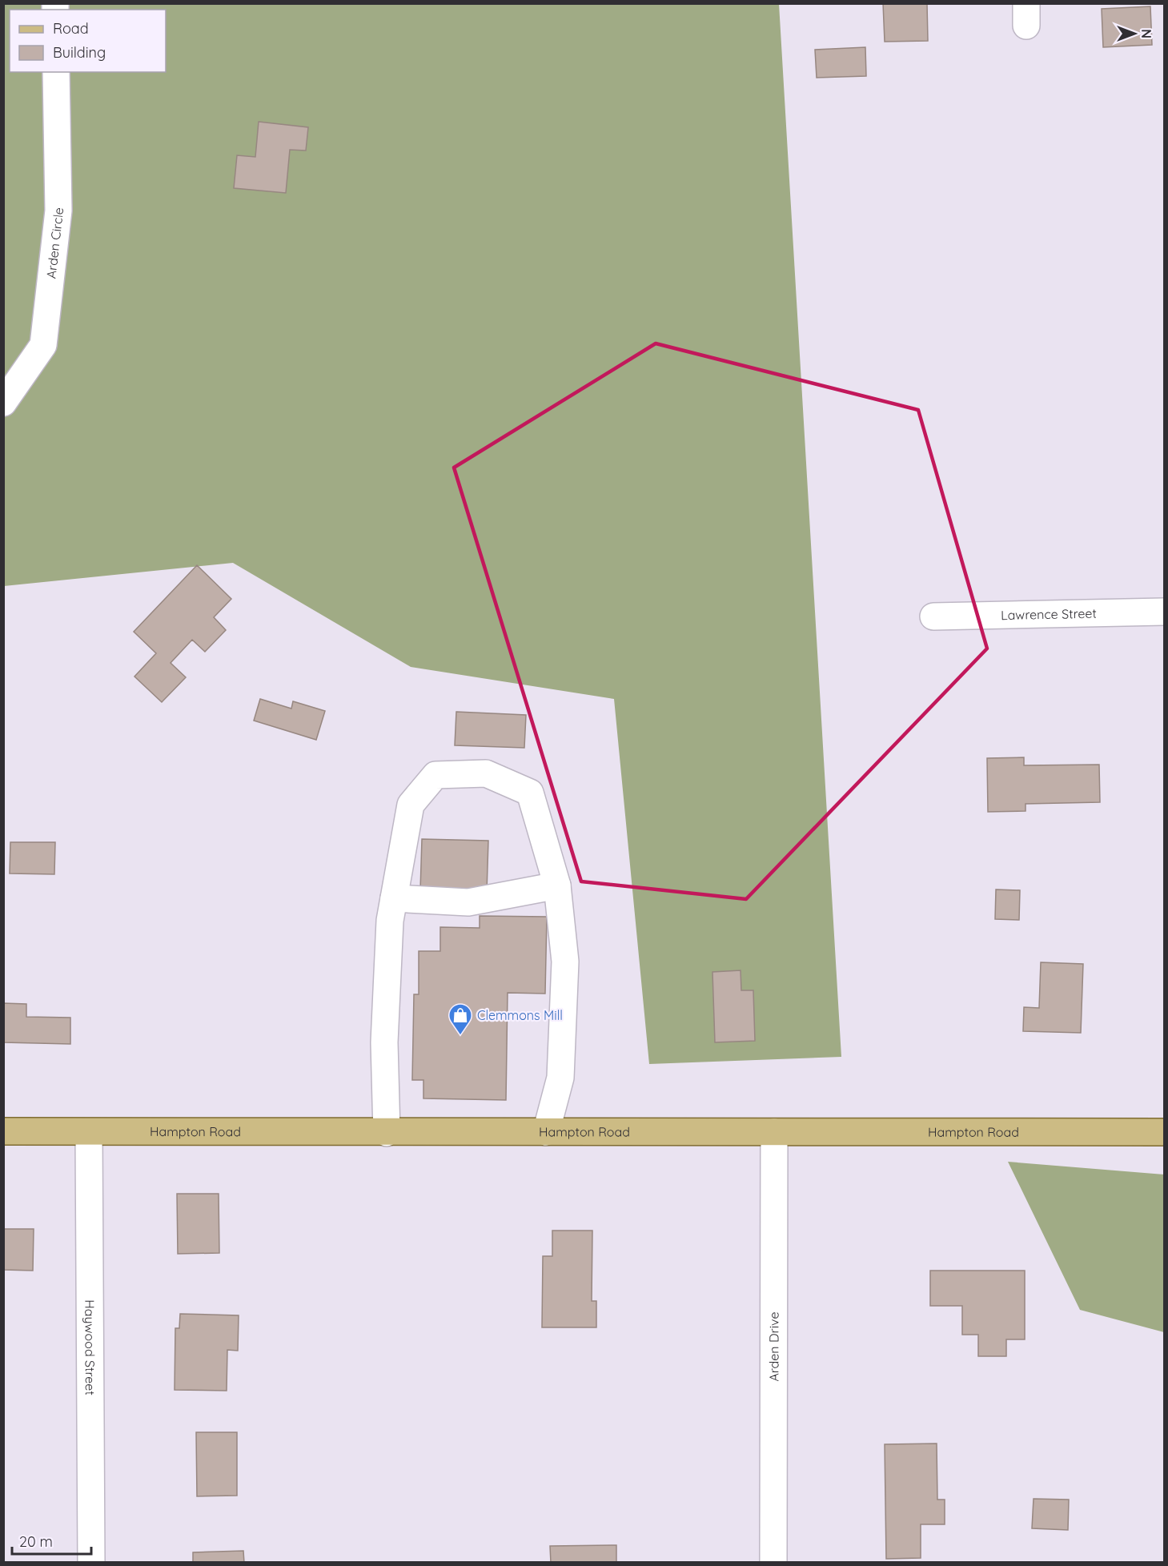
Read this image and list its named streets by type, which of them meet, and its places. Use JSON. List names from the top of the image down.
{
  "streets": {
    "main road": ["Hampton Road"],
    "street": [
      "Arden Circle",
      "Lawrence Street",
      "Haywood Street",
      "Arden Drive"
    ]
  },
  "crossings": [
    ["Hampton Road", "Haywood Street"],
    ["Hampton Road", "Arden Drive"]
  ],
  "places": {
    "shop": ["Clemmons Mill"]
  },
  "legend": ["Road", "Building"],
  "scale_bar": "20 m",
  "north": "right"
}
